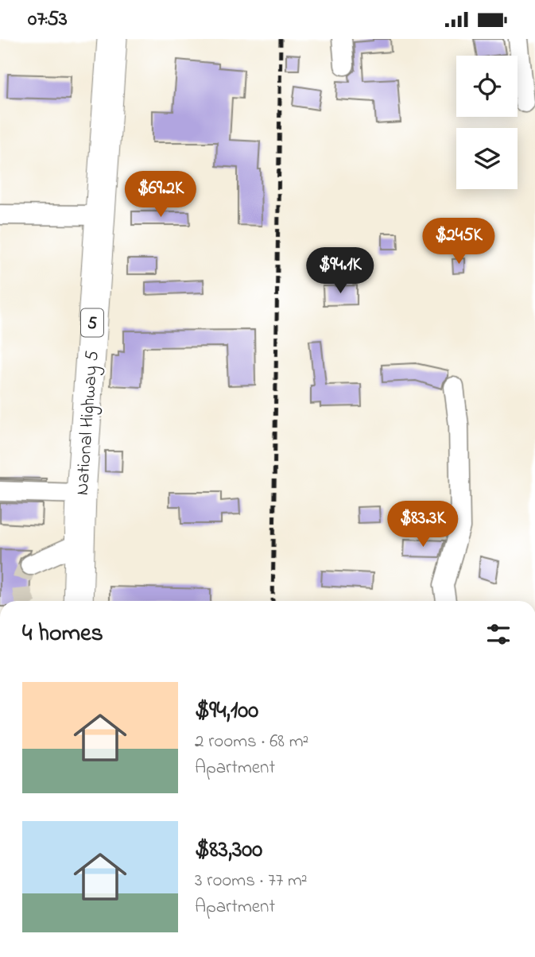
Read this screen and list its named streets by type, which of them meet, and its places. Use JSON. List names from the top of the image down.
{
  "streets": {
    "highway": ["5", "National Highway 5"]
  },
  "page": {
    "status": "07:53",
    "price": [
      "$69.2K",
      "$245K",
      "$94.1K",
      "$83.3K"
    ],
    "heading": "4 homes",
    "list": [
      {
        "name": "$94,100",
        "note": "2 rooms · 68 m² · Apartment"
      },
      {
        "name": "$83,300",
        "note": "3 rooms · 77 m² · Apartment"
      }
    ]
  }
}
